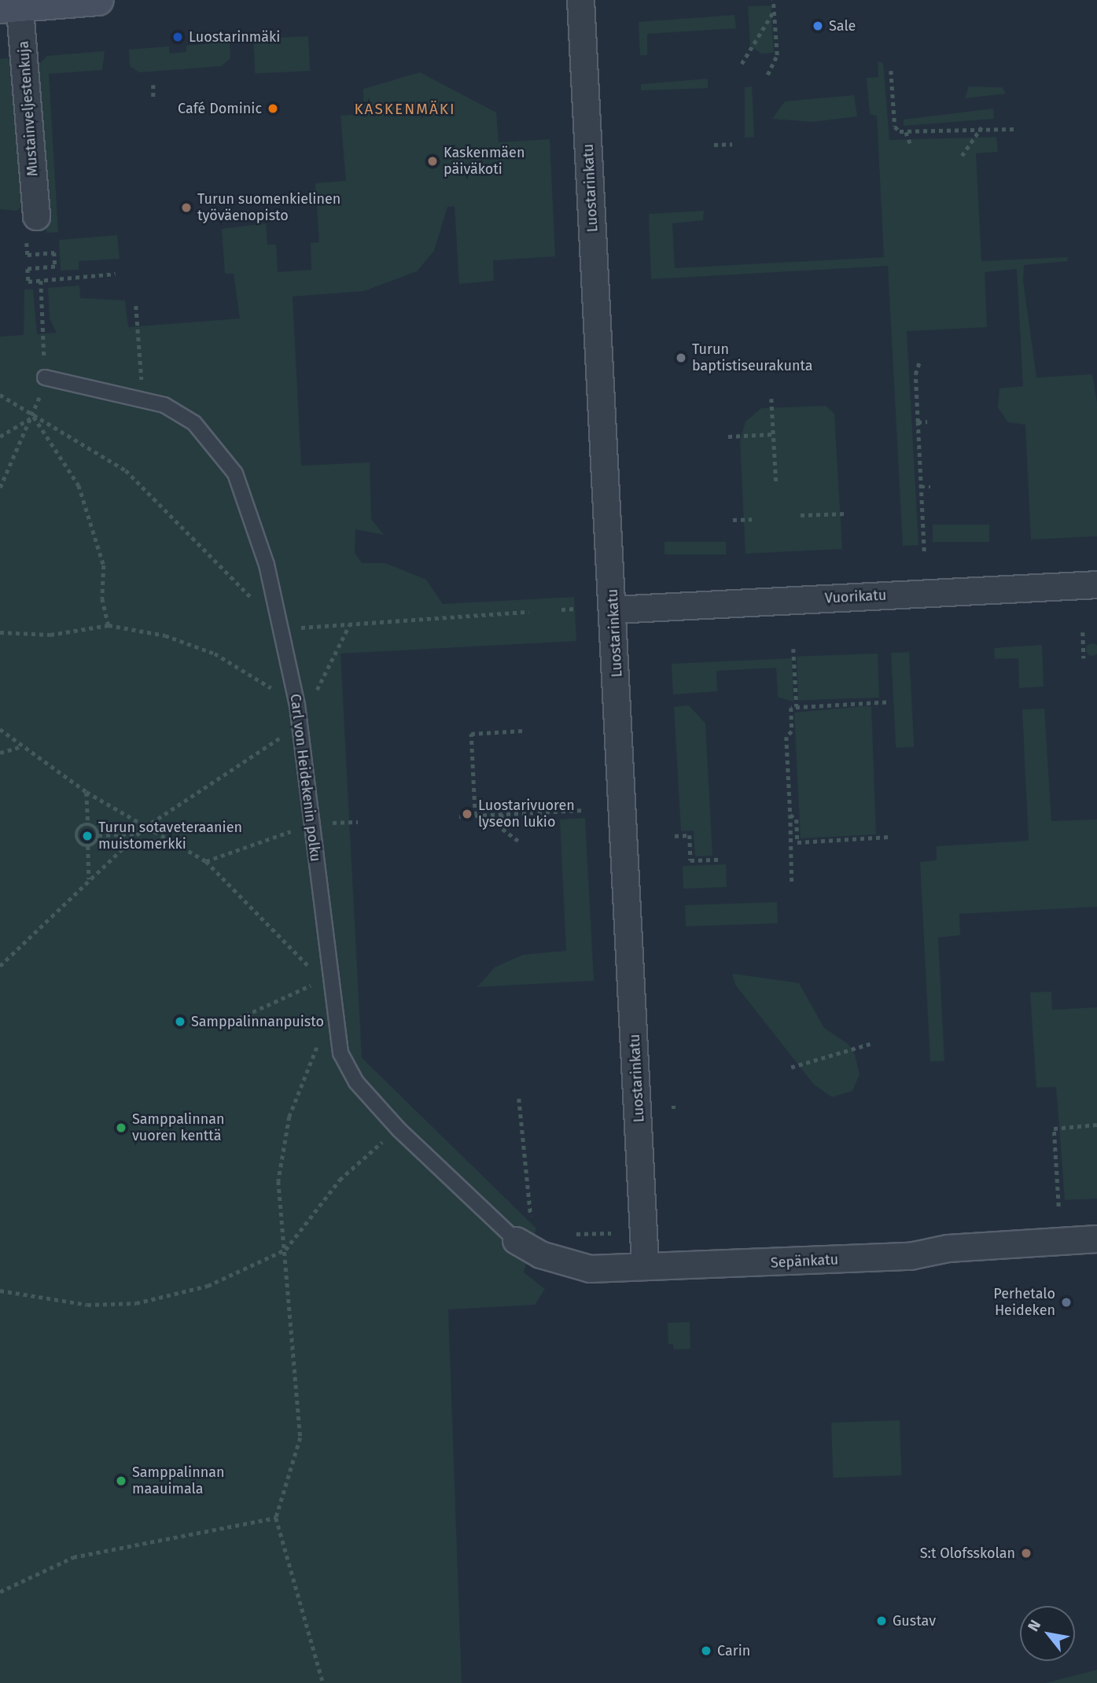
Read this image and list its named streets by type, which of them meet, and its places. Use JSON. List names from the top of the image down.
{
  "streets": {
    "street": [
      "Mustainveljestenkuja",
      "Luostarinkatu",
      "Vuorikatu",
      "Sepänkatu"
    ],
    "lane": ["Carl von Heidekenin polku"]
  },
  "crossings": [
    ["Luostarinkatu", "Vuorikatu"],
    ["Luostarinkatu", "Sepänkatu"],
    ["Carl von Heidekenin polku", "Sepänkatu"]
  ],
  "districts": ["KASKENMÄKI"],
  "places": [
    "Sale",
    "Luostarinmäki",
    "Café Dominic",
    "Kaskenmäen päiväkoti",
    "Turun suomenkielinen työväenopisto",
    "Turun baptistiseurakunta",
    "Luostarivuoren lyseon lukio",
    "Turun sotaveteraanien muistomerkki",
    "Samppalinnanpuisto",
    "Samppalinnan vuoren kenttä",
    "Perhetalo Heideken",
    "Samppalinnan maauimala",
    "S:t Olofsskolan",
    "Gustav",
    "Carin"
  ],
  "north": "top left"
}
